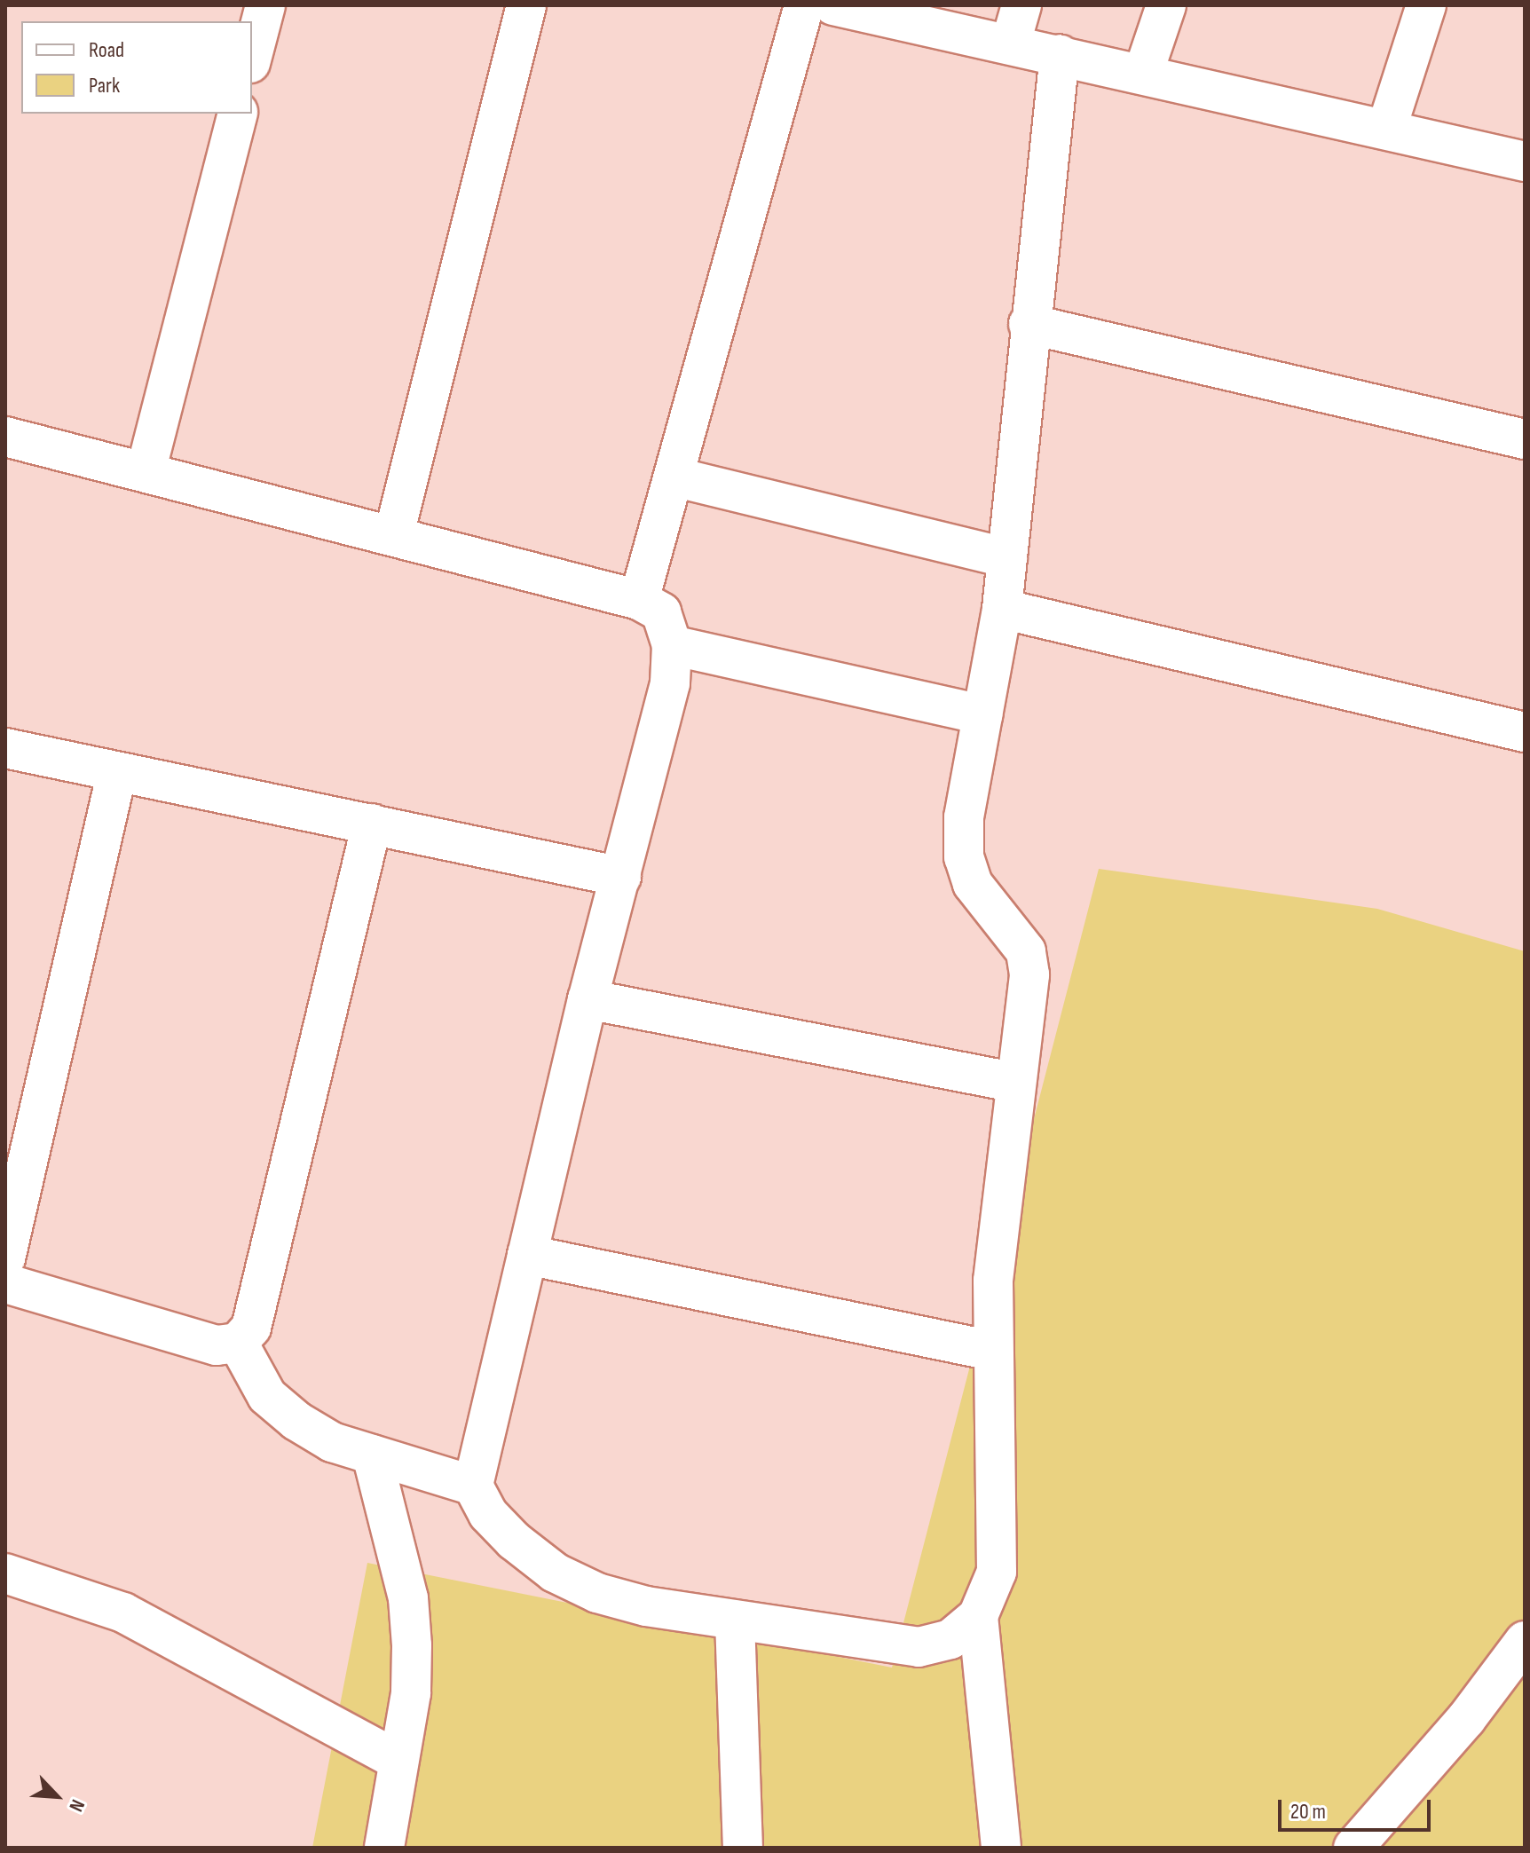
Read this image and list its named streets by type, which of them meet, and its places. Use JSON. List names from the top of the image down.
{
  "legend": ["Road", "Park"],
  "scale_bar": "20 m",
  "north": "bottom right"
}
